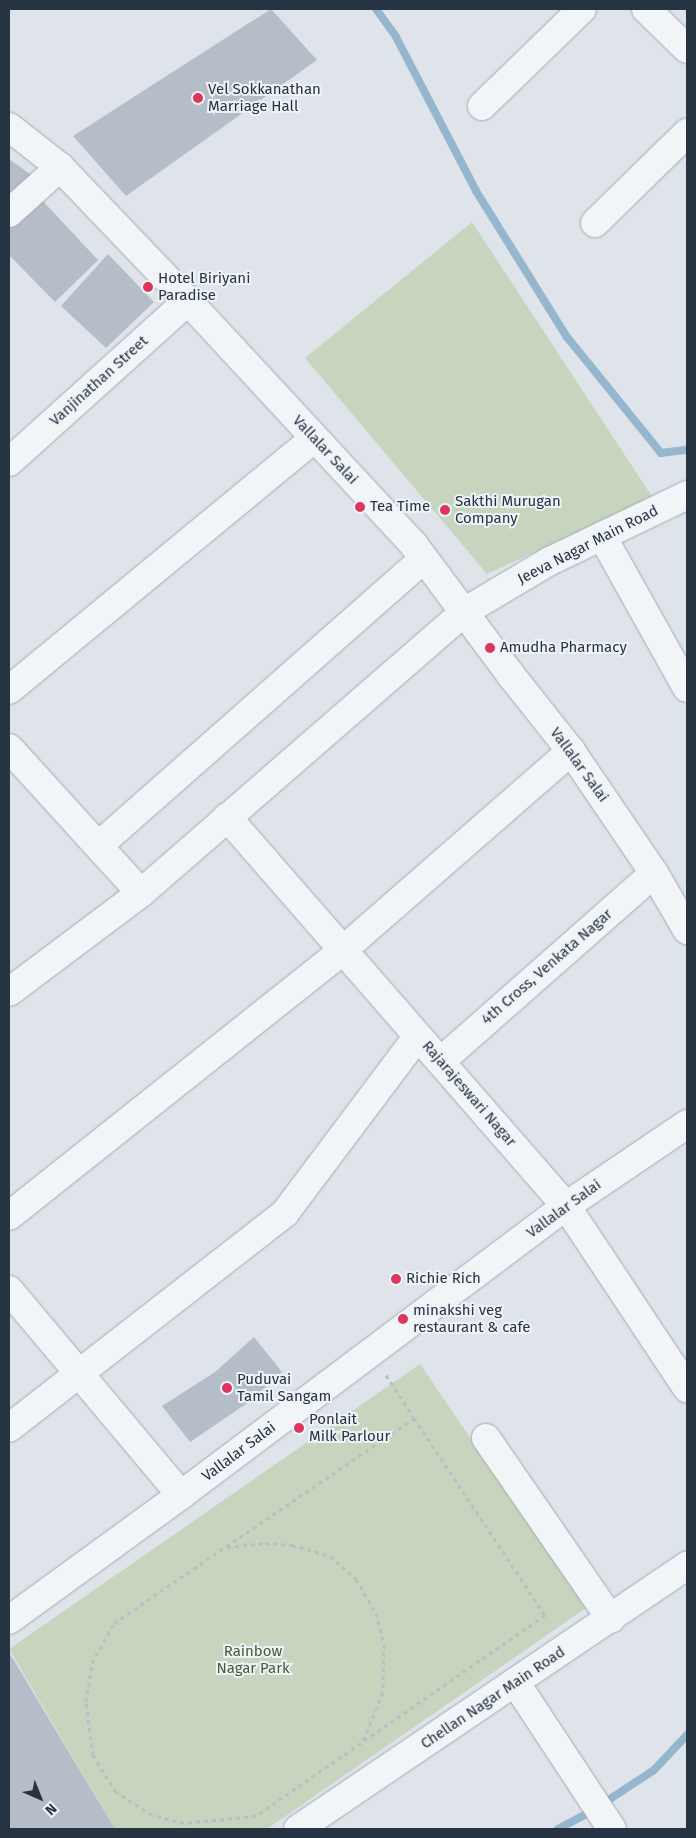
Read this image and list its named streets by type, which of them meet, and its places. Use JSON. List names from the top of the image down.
{
  "streets": {
    "street": [
      "Vanjinathan Street",
      "Vallalar Salai",
      "Jeeva Nagar Main Road",
      "4th Cross, Venkata Nagar",
      "Rajarajeswari Nagar",
      "Chellan Nagar Main Road"
    ]
  },
  "crossings": [
    ["Vanjinathan Street", "Vallalar Salai"],
    ["Vallalar Salai", "Jeeva Nagar Main Road"],
    ["Vallalar Salai", "4th Cross, Venkata Nagar"],
    ["Vallalar Salai", "Rajarajeswari Nagar"],
    ["Jeeva Nagar Main Road", "Rajarajeswari Nagar"],
    ["4th Cross, Venkata Nagar", "Rajarajeswari Nagar"]
  ],
  "parks": ["Rainbow Nagar Park"],
  "places": [
    "Vel Sokkanathan Marriage Hall",
    "Hotel Biriyani Paradise",
    "Tea Time",
    "Sakthi Murugan Company",
    "Amudha Pharmacy",
    "Richie Rich",
    "minakshi veg restaurant & cafe",
    "Puduvai Tamil Sangam",
    "Ponlait Milk Parlour"
  ],
  "north": "bottom right"
}
